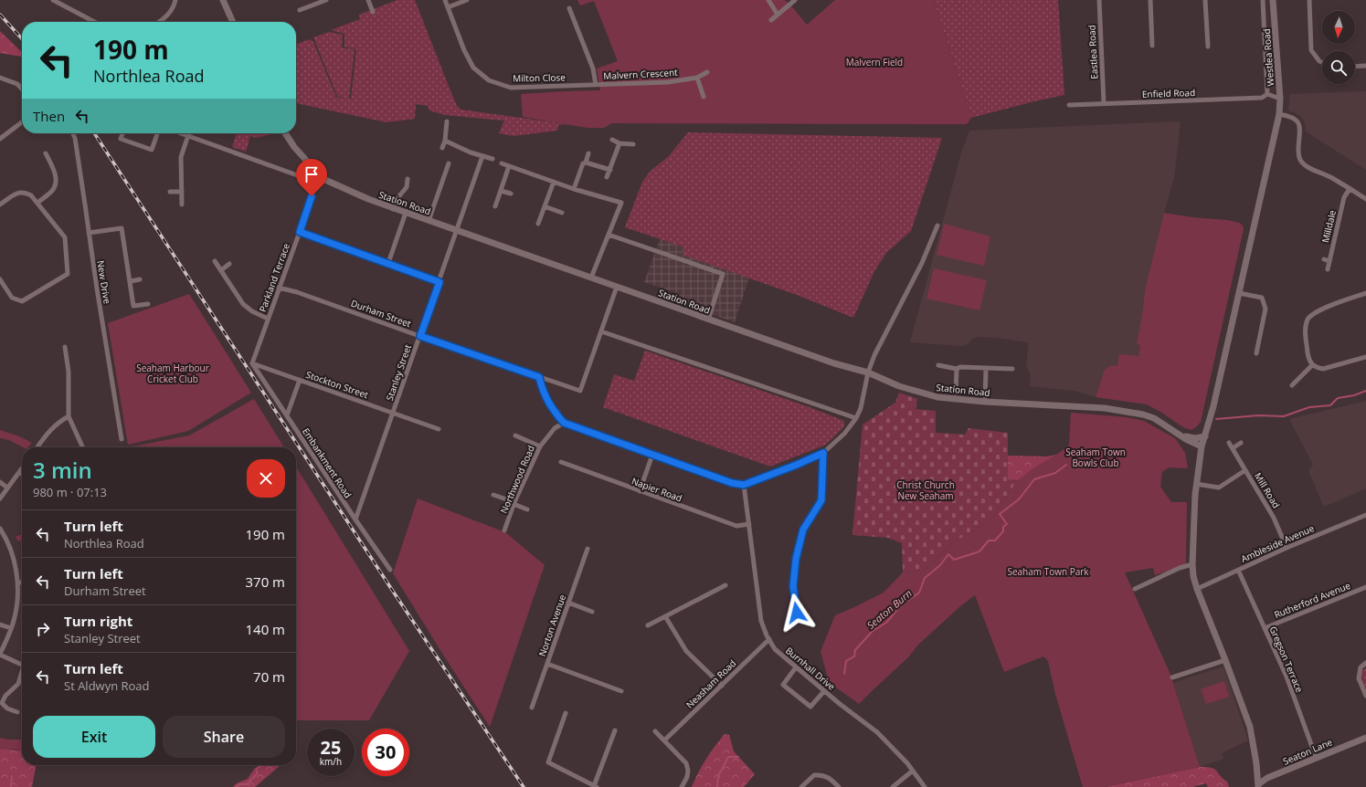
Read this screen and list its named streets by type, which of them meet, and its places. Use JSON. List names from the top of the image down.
{
  "streets": {
    "main road": ["Westlea Road", "Station Road", "Seaton Lane"],
    "street": [
      "Eastlea Road",
      "Malvern Crescent",
      "Milton Close",
      "Enfield Road",
      "Milldale",
      "Parkland Terrace",
      "New Drive",
      "Durham Street",
      "Stanley Street",
      "Stockton Street",
      "Embankment Road",
      "Northwood Road",
      "Napier Road",
      "Mill Road",
      "Ambleside Avenue",
      "Rutherford Avenue",
      "Norton Avenue",
      "Gregson Terrace",
      "Burnhall Drive",
      "Neasham Road"
    ]
  },
  "crossings": [
    ["Eastlea Road", "Enfield Road"],
    ["Westlea Road", "Station Road"],
    ["Westlea Road", "Ambleside Avenue"],
    ["Westlea Road", "Seaton Lane"],
    ["Malvern Crescent", "Milton Close"],
    ["Station Road", "Parkland Terrace"],
    ["Station Road", "Stanley Street"],
    ["Parkland Terrace", "Durham Street"],
    ["Parkland Terrace", "Stockton Street"],
    ["Parkland Terrace", "Embankment Road"],
    ["Durham Street", "Stanley Street"],
    ["Stanley Street", "Stockton Street"],
    ["Stanley Street", "Embankment Road"],
    ["Stockton Street", "Embankment Road"],
    ["Napier Road", "Burnhall Drive"],
    ["Mill Road", "Ambleside Avenue"],
    ["Ambleside Avenue", "Gregson Terrace"],
    ["Rutherford Avenue", "Gregson Terrace"],
    ["Gregson Terrace", "Seaton Lane"],
    ["Burnhall Drive", "Neasham Road"]
  ],
  "water": ["Seaton Burn"],
  "parks": [
    "Malvern Field",
    "Seaham Harbour Cricket Club",
    "Seaham Town Bowls Club",
    "Christ Church New Seaham",
    "Seaham Town Park"
  ],
  "north": "bottom",
  "page": {
    "turn": ["190 m", "Northlea Road"],
    "then": "Then",
    "heading": ["3 min", "980 m · 07:13"],
    "list": [
      {
        "name": "Turn left",
        "note": "Northlea Road",
        "value": "190 m"
      },
      {
        "name": "Turn left",
        "note": "Durham Street",
        "value": "370 m"
      },
      {
        "name": "Turn right",
        "note": "Stanley Street",
        "value": "140 m"
      },
      {
        "name": "Turn left",
        "note": "St Aldwyn Road",
        "value": "70 m"
      }
    ],
    "buttons": ["Exit", "Share"],
    "speed": "25 km/h",
    "limit": "30"
  }
}
